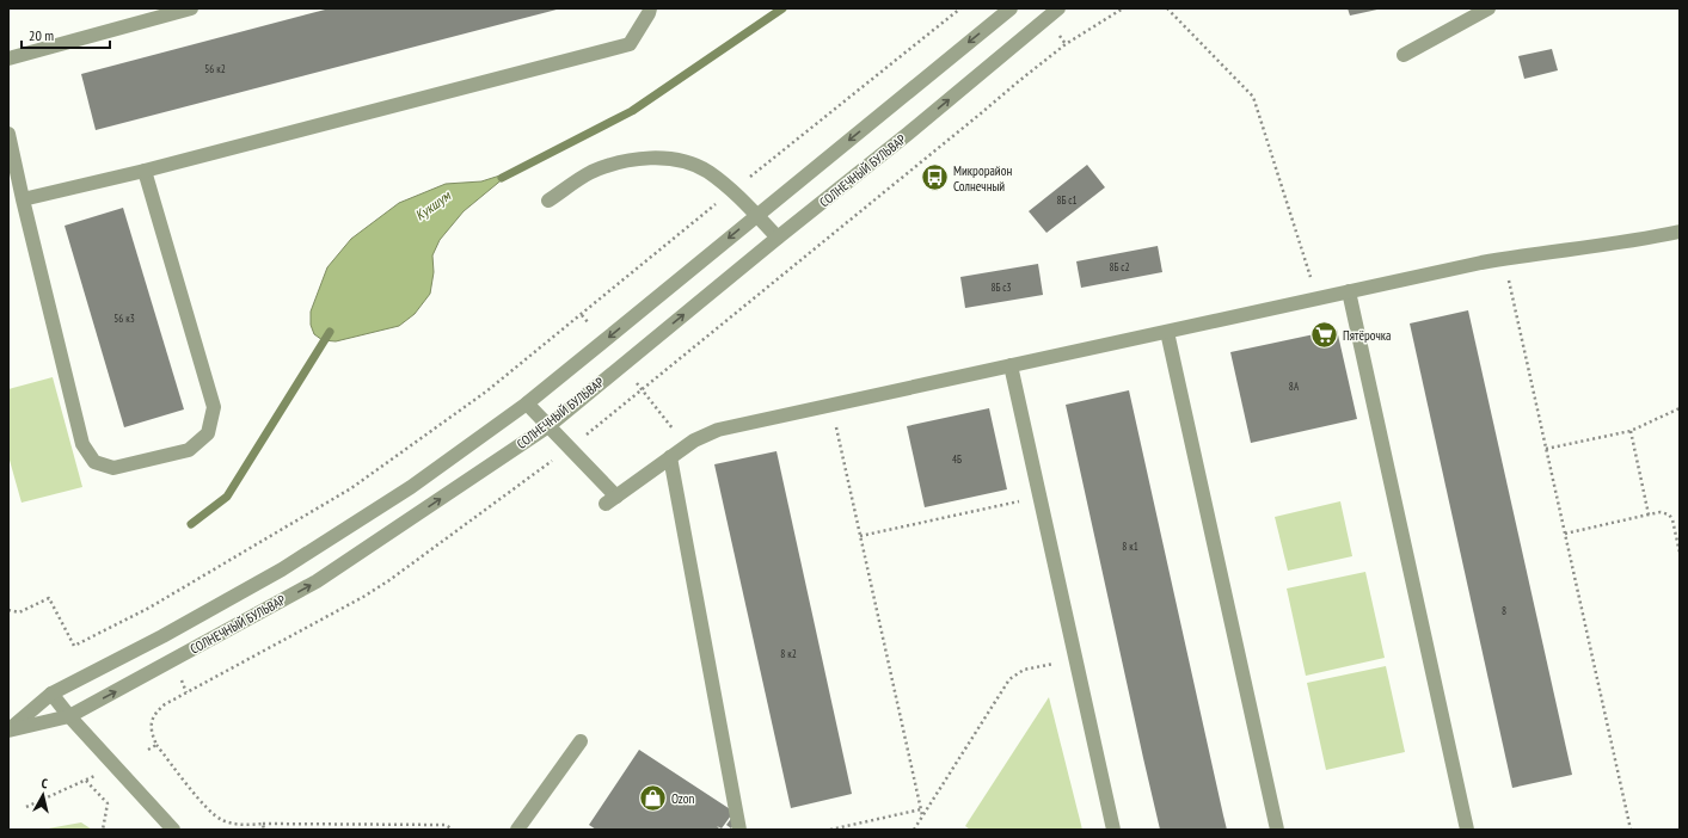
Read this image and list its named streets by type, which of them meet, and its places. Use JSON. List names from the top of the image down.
{
  "streets": {
    "street": ["СОЛНЕЧНЫЙ БУЛЬВАР"]
  },
  "water": ["Кукшум"],
  "places": {
    "bus stop": ["Микрорайон Солнечный"],
    "supermarket": ["Пятёрочка"],
    "shop": ["Ozon"]
  },
  "house_numbers": [
    "56 к2",
    "8Б с1",
    "8Б с2",
    "8Б с3",
    "56 к3",
    "8А",
    "4Б",
    "8 к1",
    "8",
    "8 к2"
  ],
  "scale_bar": "20 m",
  "north": "top"
}
